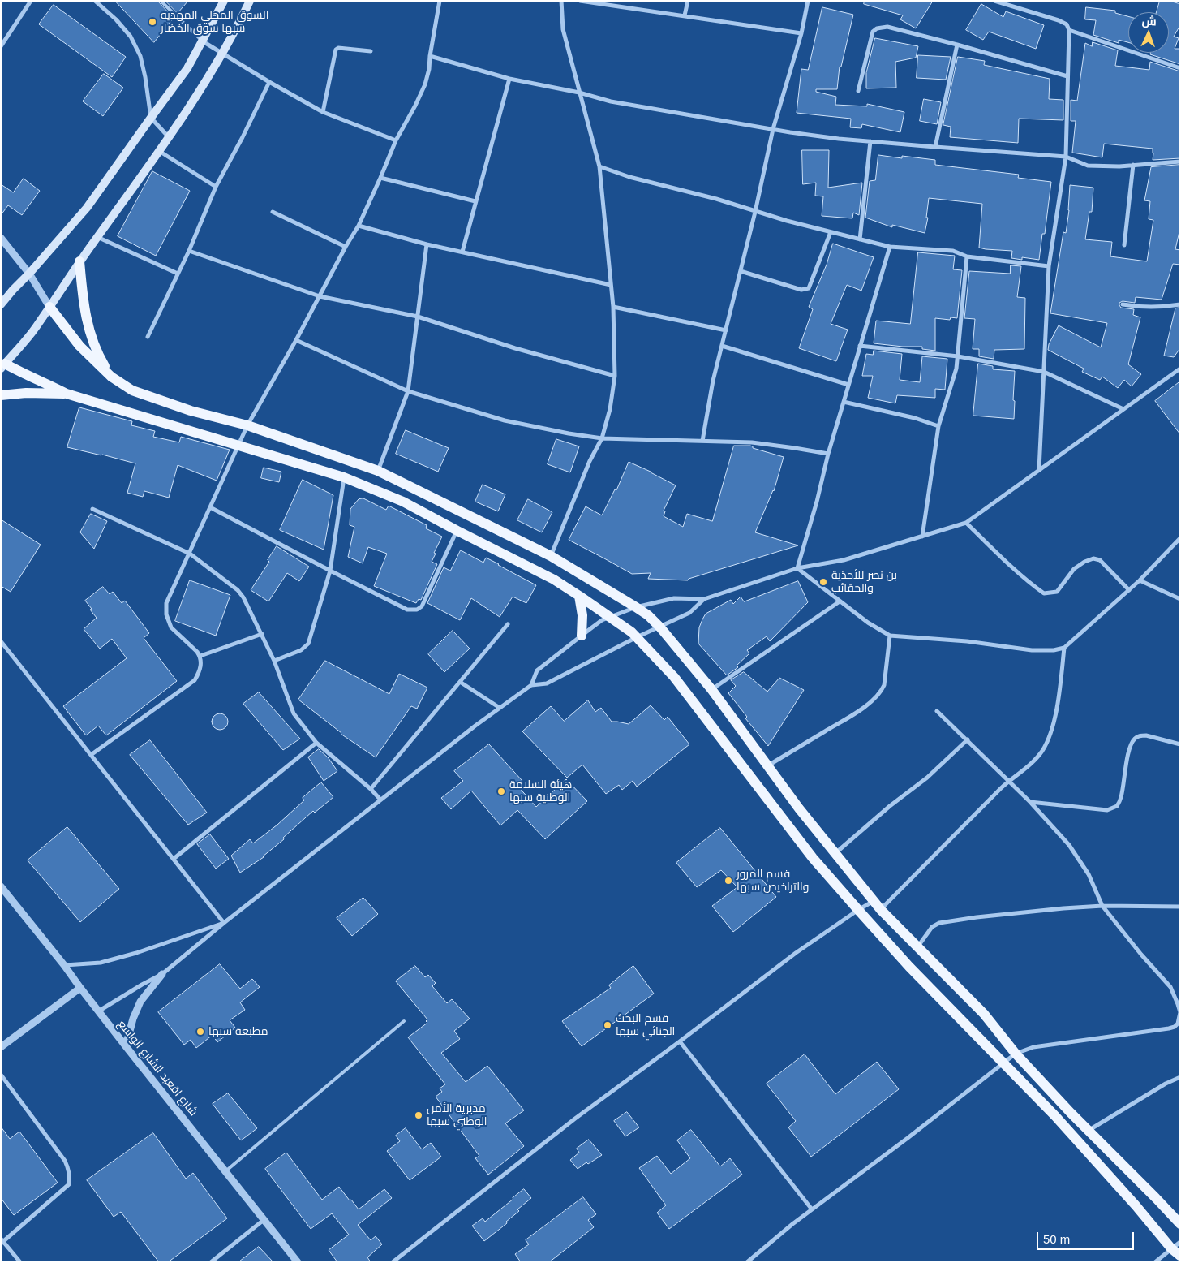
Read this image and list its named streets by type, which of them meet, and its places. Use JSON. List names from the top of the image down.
{
  "streets": {
    "street": ["شارع اقعيد الشارع الواسع"]
  },
  "places": [
    "السوق المحلي المهديه سبها سوق الخضار",
    "بن نصر للأحذية والحقائب",
    "هيئة السلامة الوطنية سبها",
    "قسم المرور والتراخيص سبها",
    "قسم البحث الجنائي سبها",
    "مطبعة سبها",
    "مديرية الأمن الوطني سبها"
  ],
  "scale_bar": "50 m",
  "north": "top"
}
